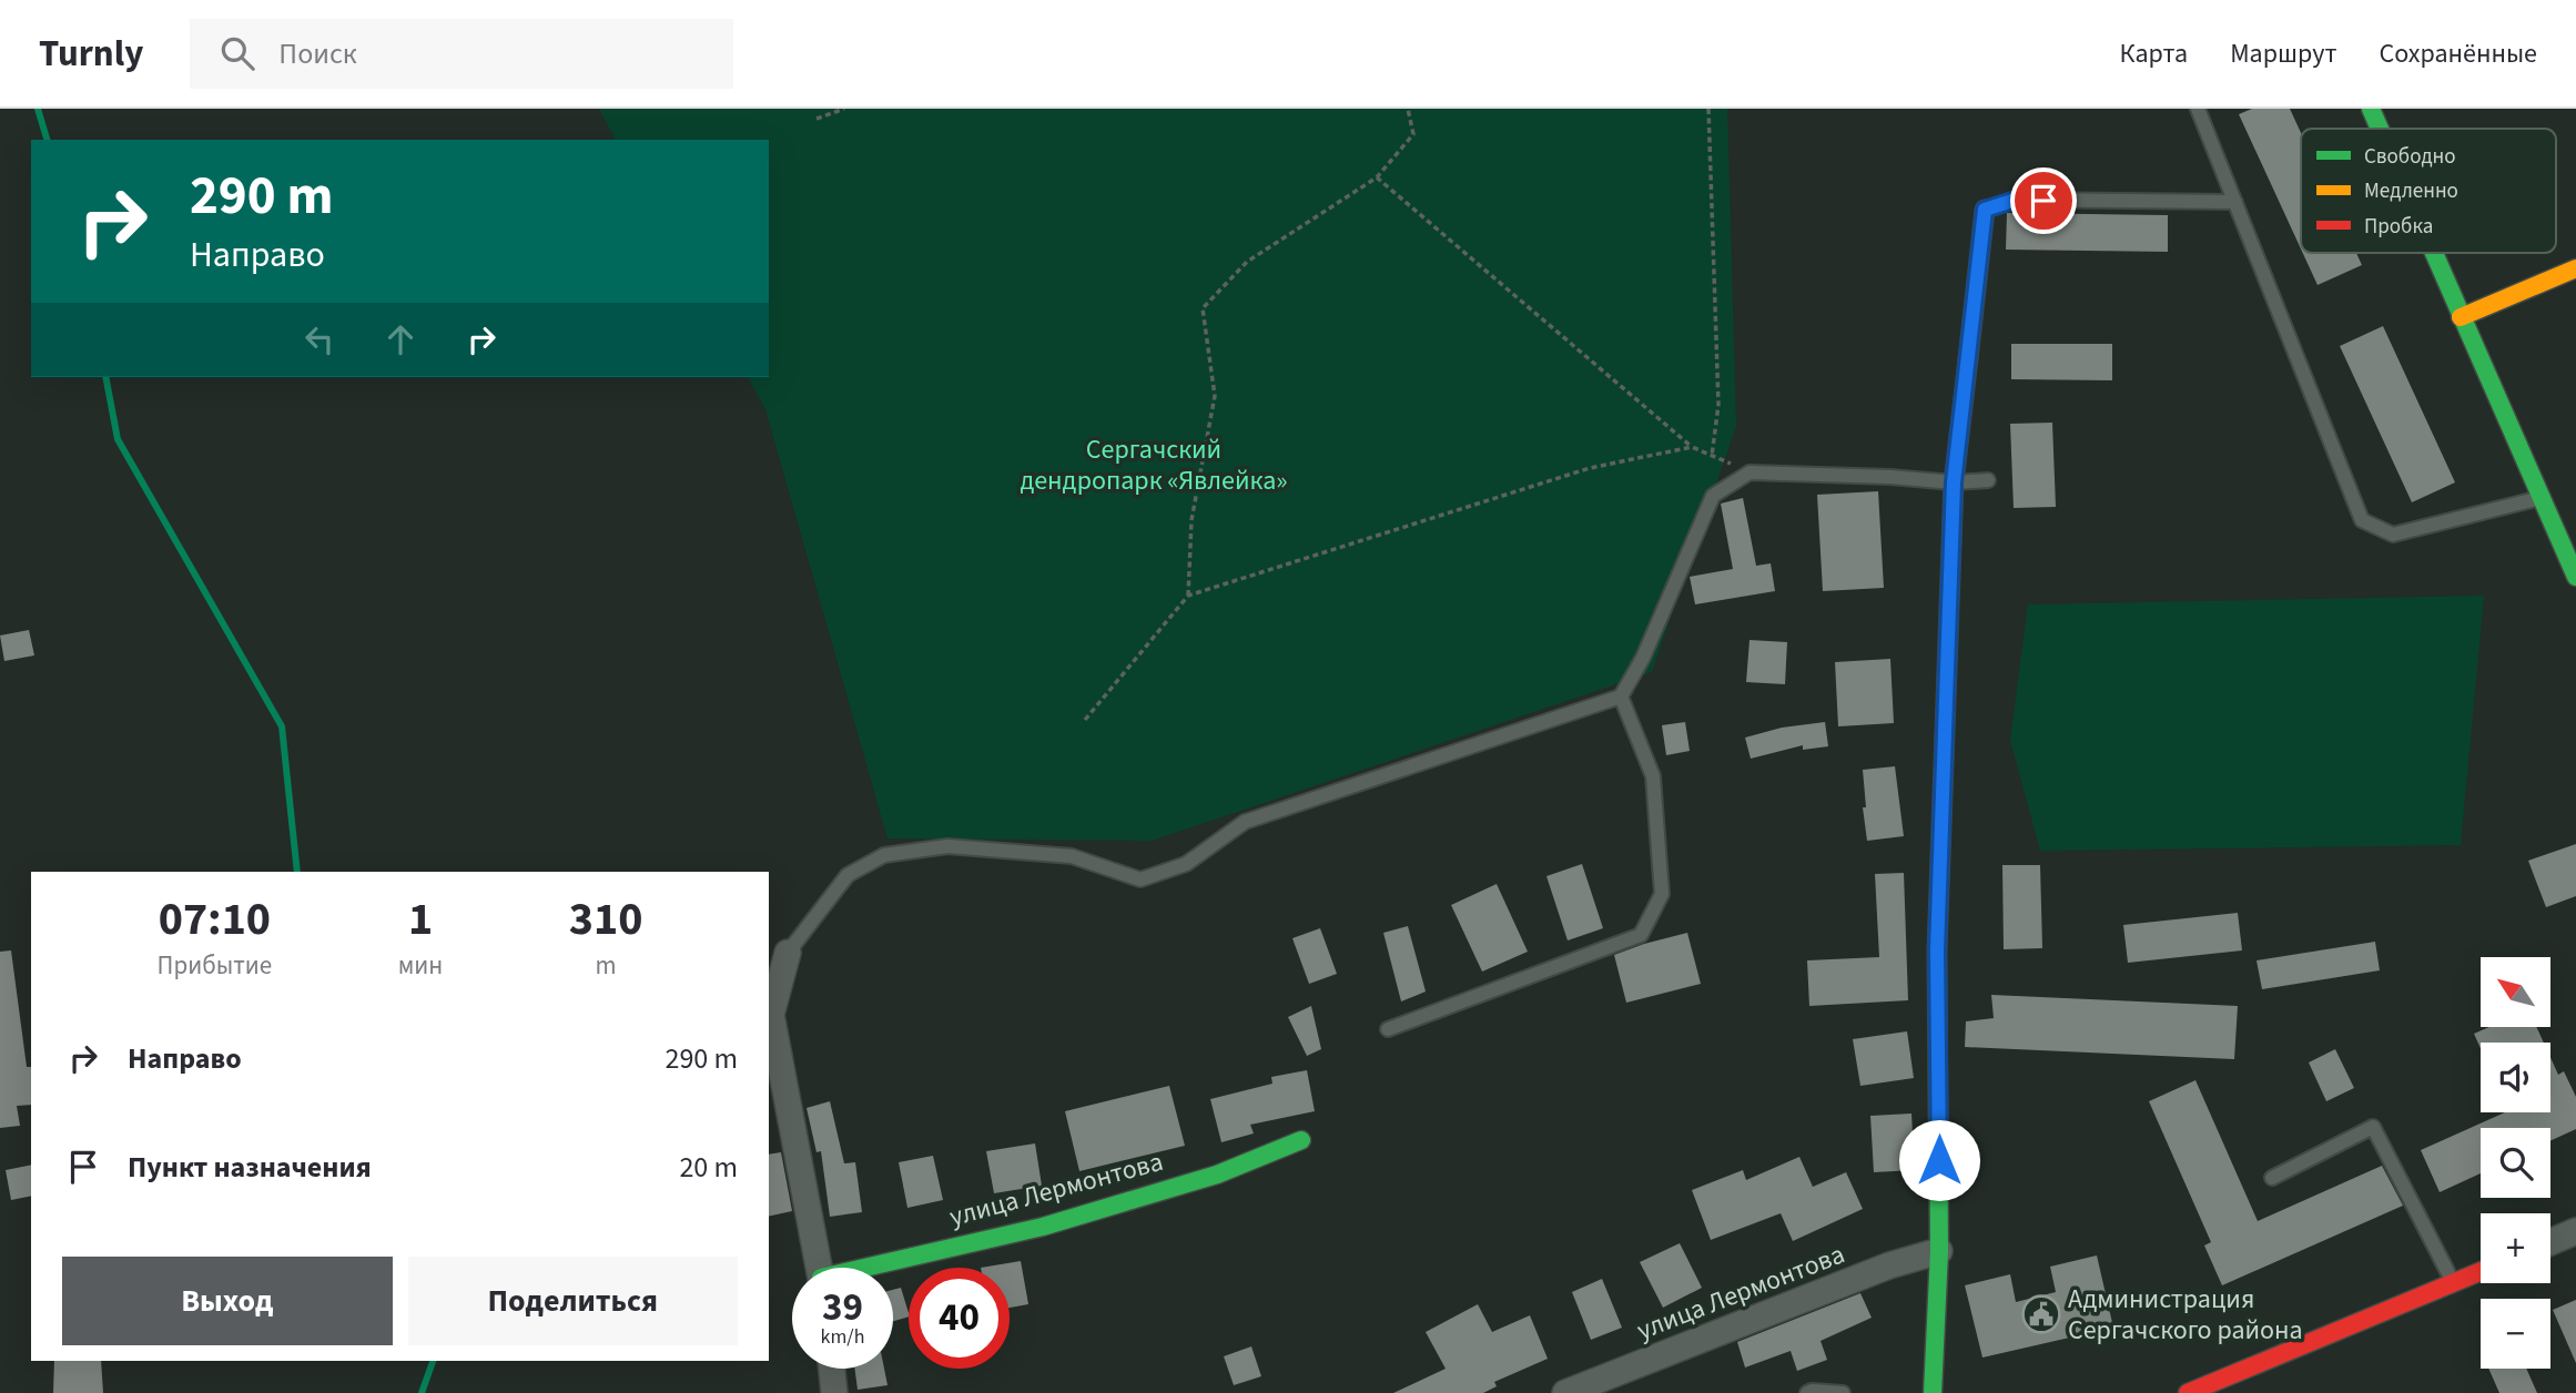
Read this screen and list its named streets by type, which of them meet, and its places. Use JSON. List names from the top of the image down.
{
  "streets": {
    "street": ["улица Лермонтова"]
  },
  "parks": ["Сергачский дендропарк «Явлейка»"],
  "places": {
    "public building": ["Администрация Сергачского района"]
  },
  "legend": ["Свободно", "Медленно", "Пробка"],
  "north": "top left",
  "page": {
    "header": "Turnly",
    "search": "Поиск",
    "nav": ["Карта", "Маршрут", "Сохранённые"],
    "turn": ["290 m", "Направо"],
    "eta": [
      "07:10",
      "Прибытие",
      "1",
      "мин",
      "310",
      "m"
    ],
    "map_buttons": ["+", "−"],
    "list": [
      {
        "name": "Направо",
        "value": "290 m"
      },
      {
        "name": "Пункт назначения",
        "value": "20 m"
      }
    ],
    "buttons": ["Выход", "Поделиться"],
    "speed": "39 km/h",
    "limit": "40"
  }
}
